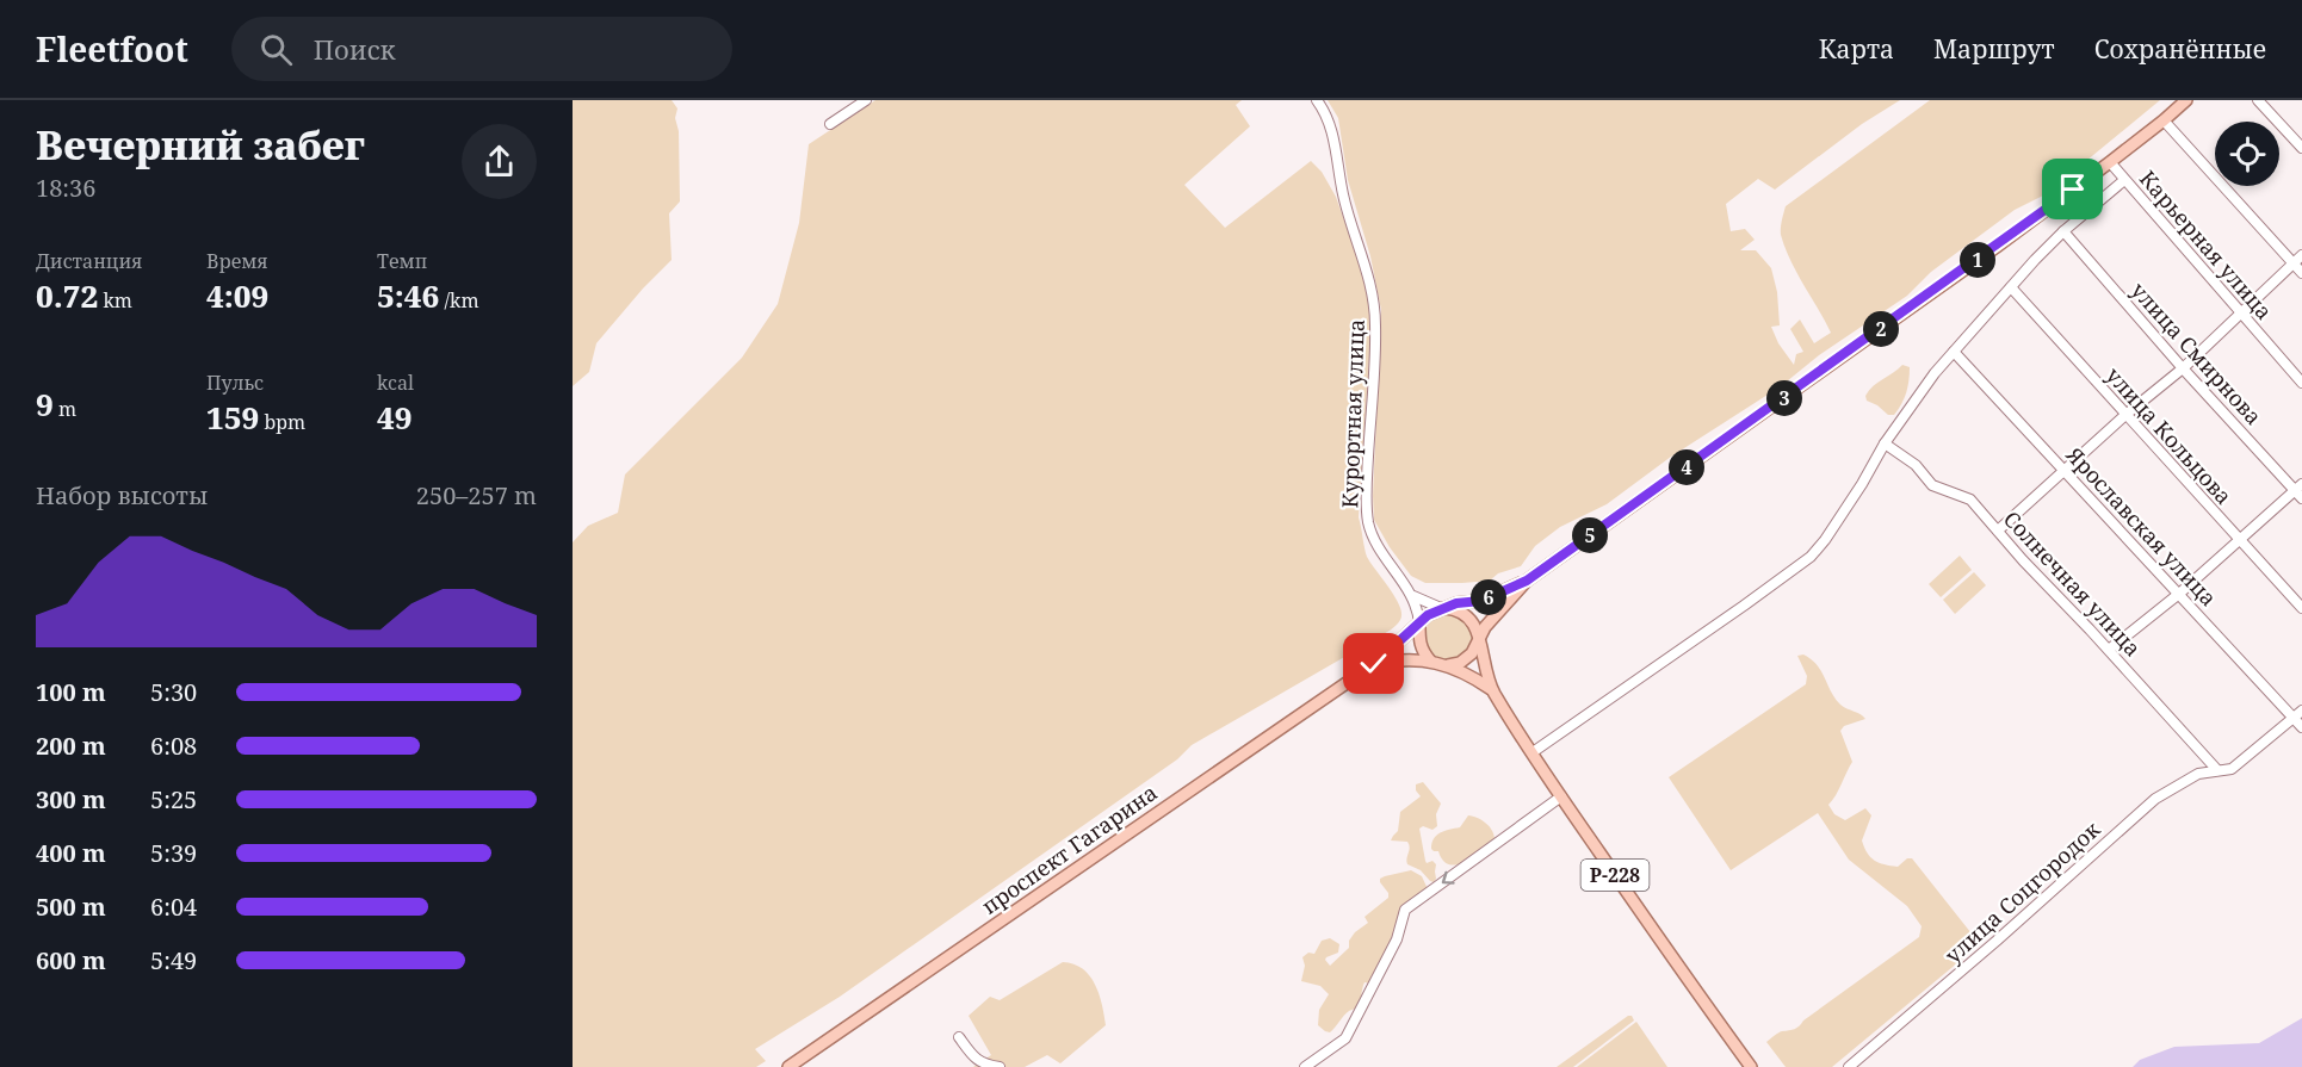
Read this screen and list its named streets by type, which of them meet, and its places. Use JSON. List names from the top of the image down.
{
  "streets": {
    "main road": ["проспект Гагарина", "Р-228"],
    "street": [
      "Карьерная улица",
      "улица Смирнова",
      "Курортная улица",
      "улица Кольцова",
      "Ярославская улица",
      "Солнечная улица",
      "улица Соцгородок"
    ]
  },
  "crossings": [
    ["Курортная улица", "проспект Гагарина"],
    ["Курортная улица", "Р-228"],
    ["Ярославская улица", "улица Соцгородок"],
    ["Солнечная улица", "улица Соцгородок"],
    ["проспект Гагарина", "Р-228"]
  ],
  "page": {
    "header": "Fleetfoot",
    "search": "Поиск",
    "nav": ["Карта", "Маршрут", "Сохранённые"],
    "heading": ["Вечерний забег", "18:36"],
    "stats": [
      ["Дистанция", "0.72 km"],
      ["Время", "4:09"],
      ["Темп", "5:46 /km"],
      ["9 m"],
      ["Пульс", "159 bpm"],
      ["kcal", "49"]
    ],
    "pins": [
      "1",
      "2",
      "3",
      "4",
      "5",
      "6"
    ],
    "chart": ["Набор высоты", "250–257 m"],
    "list": [
      {
        "name": "100 m",
        "note": "5:30"
      },
      {
        "name": "200 m",
        "note": "6:08"
      },
      {
        "name": "300 m",
        "note": "5:25"
      },
      {
        "name": "400 m",
        "note": "5:39"
      },
      {
        "name": "500 m",
        "note": "6:04"
      },
      {
        "name": "600 m",
        "note": "5:49"
      }
    ]
  }
}
